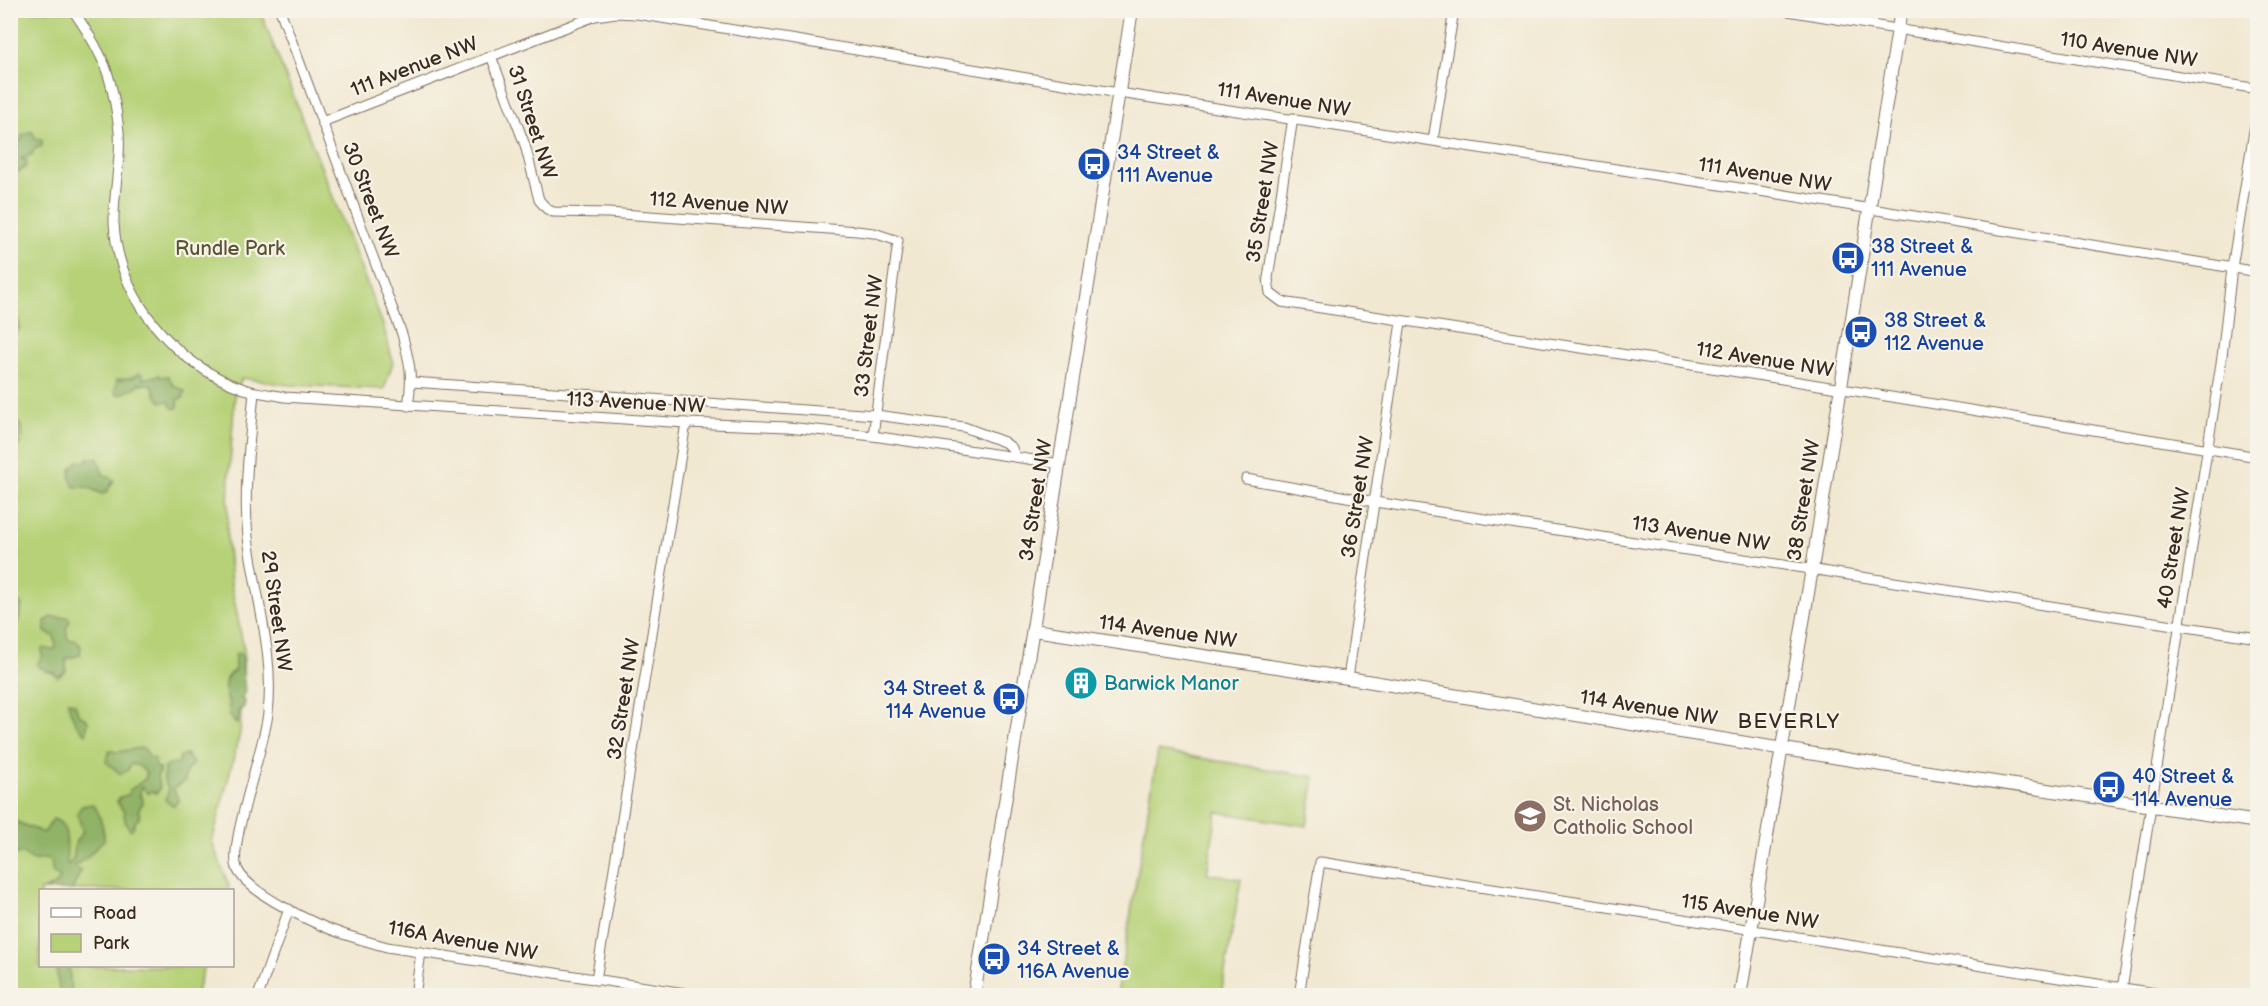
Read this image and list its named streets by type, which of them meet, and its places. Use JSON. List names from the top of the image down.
{
  "streets": {
    "street": [
      "110 Avenue NW",
      "111 Avenue NW",
      "31 Street NW",
      "30 Street NW",
      "35 Street NW",
      "112 Avenue NW",
      "33 Street NW",
      "113 Avenue NW",
      "36 Street NW",
      "34 Street NW",
      "38 Street NW",
      "40 Street NW",
      "29 Street NW",
      "114 Avenue NW",
      "32 Street NW",
      "115 Avenue NW",
      "116A Avenue NW"
    ]
  },
  "crossings": [
    ["110 Avenue NW", "38 Street NW"],
    ["111 Avenue NW", "31 Street NW"],
    ["111 Avenue NW", "30 Street NW"],
    ["111 Avenue NW", "35 Street NW"],
    ["111 Avenue NW", "34 Street NW"],
    ["111 Avenue NW", "38 Street NW"],
    ["111 Avenue NW", "40 Street NW"],
    ["31 Street NW", "112 Avenue NW"],
    ["30 Street NW", "113 Avenue NW"],
    ["35 Street NW", "112 Avenue NW"],
    ["112 Avenue NW", "33 Street NW"],
    ["112 Avenue NW", "36 Street NW"],
    ["112 Avenue NW", "38 Street NW"],
    ["112 Avenue NW", "40 Street NW"],
    ["33 Street NW", "113 Avenue NW"],
    ["113 Avenue NW", "36 Street NW"],
    ["113 Avenue NW", "34 Street NW"],
    ["113 Avenue NW", "38 Street NW"],
    ["113 Avenue NW", "40 Street NW"],
    ["113 Avenue NW", "29 Street NW"],
    ["113 Avenue NW", "32 Street NW"],
    ["36 Street NW", "114 Avenue NW"],
    ["34 Street NW", "114 Avenue NW"],
    ["38 Street NW", "114 Avenue NW"],
    ["38 Street NW", "115 Avenue NW"],
    ["40 Street NW", "114 Avenue NW"],
    ["40 Street NW", "115 Avenue NW"],
    ["29 Street NW", "116A Avenue NW"],
    ["32 Street NW", "116A Avenue NW"]
  ],
  "districts": ["BEVERLY"],
  "parks": ["Rundle Park"],
  "places": {
    "bus stop": [
      "34 Street & 111 Avenue",
      "38 Street & 111 Avenue",
      "38 Street & 112 Avenue",
      "34 Street & 114 Avenue",
      "40 Street & 114 Avenue",
      "34 Street & 116A Avenue"
    ],
    "building": ["Barwick Manor"],
    "school or university": ["St. Nicholas Catholic School"]
  },
  "legend": ["Road", "Park"]
}
